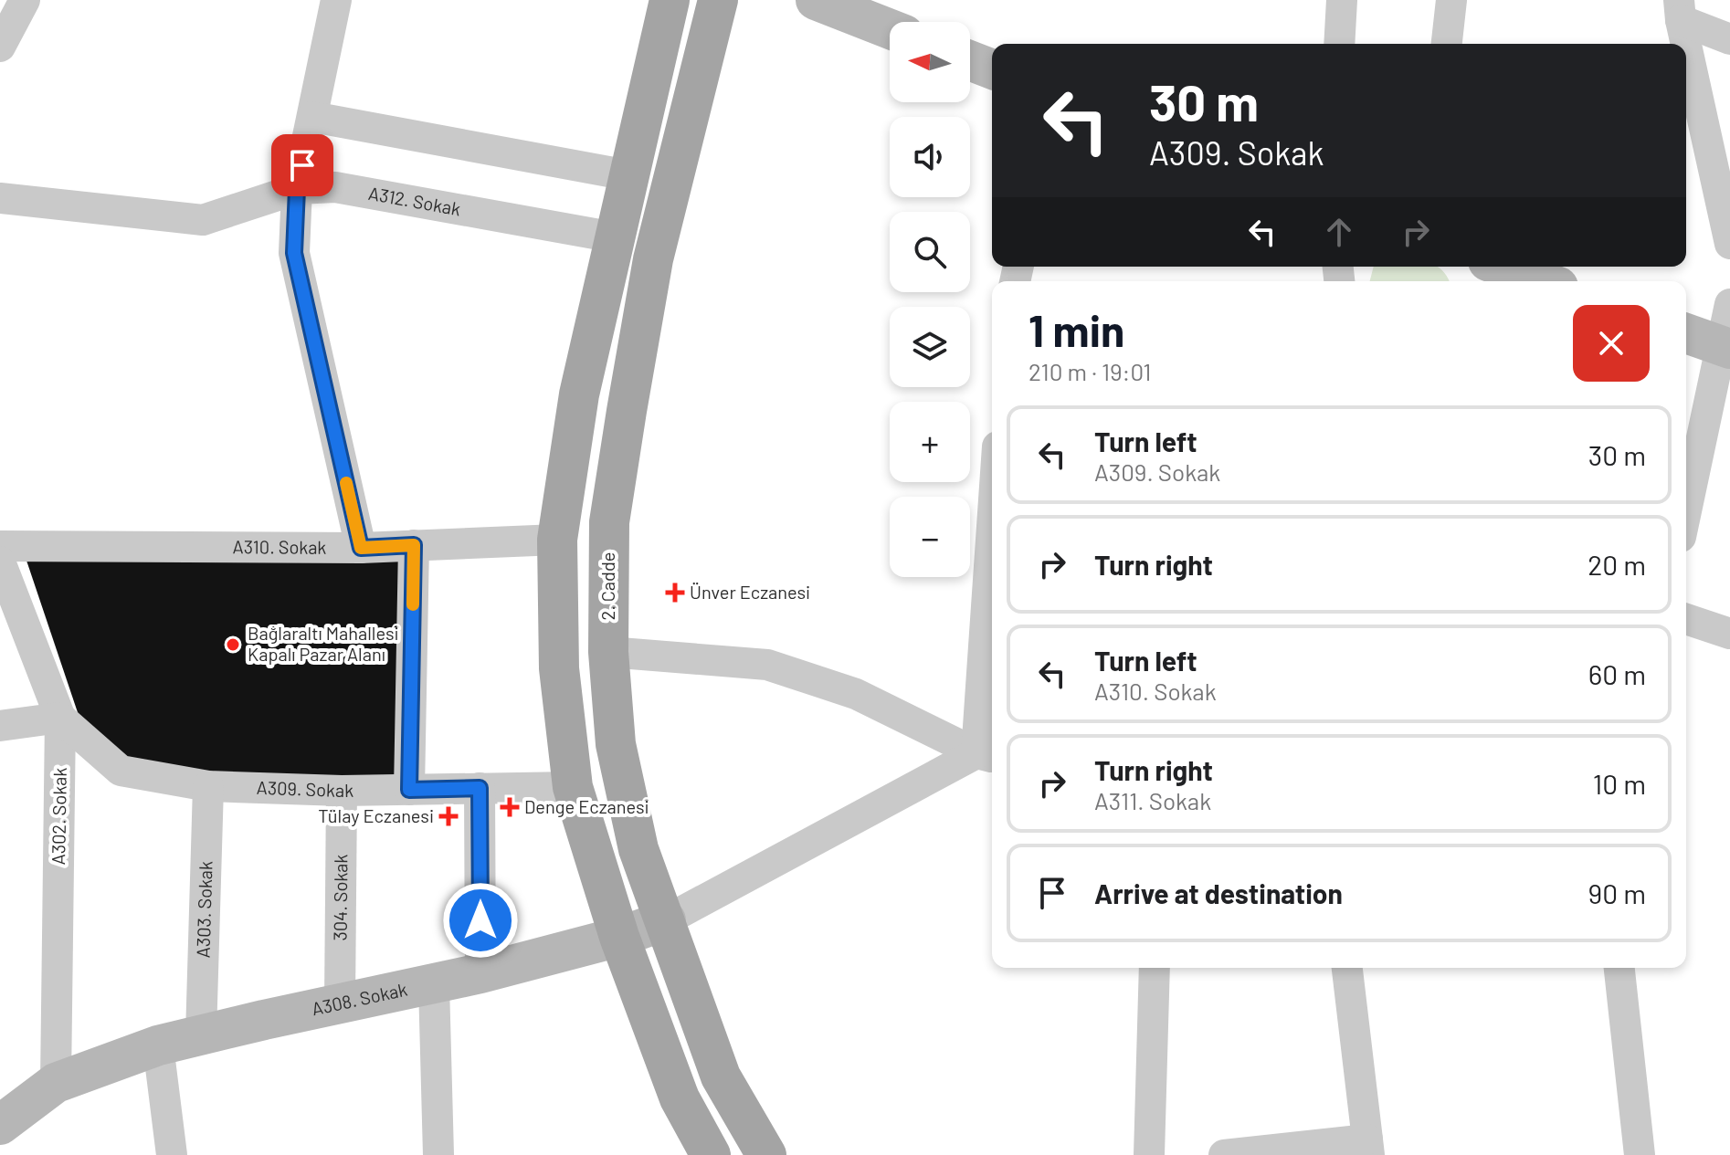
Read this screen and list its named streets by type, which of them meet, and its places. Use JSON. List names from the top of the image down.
{
  "streets": {
    "main road": ["2. Cadde", "A308. Sokak"],
    "street": [
      "A312. Sokak",
      "A310. Sokak",
      "A309. Sokak",
      "A302. Sokak",
      "304. Sokak",
      "A303. Sokak"
    ]
  },
  "crossings": [
    ["2. Cadde", "A308. Sokak"],
    ["A309. Sokak", "A302. Sokak"],
    ["A309. Sokak", "304. Sokak"],
    ["A309. Sokak", "A303. Sokak"],
    ["A302. Sokak", "A308. Sokak"],
    ["304. Sokak", "A308. Sokak"],
    ["A303. Sokak", "A308. Sokak"]
  ],
  "places": {
    "health": ["Ünver Eczanesi", "Denge Eczanesi", "Tülay Eczanesi"],
    "other": ["Bağlaraltı Mahallesi Kapalı Pazar Alanı"]
  },
  "north": "left",
  "page": {
    "map_buttons": ["+", "−"],
    "turn": ["30 m", "A309. Sokak"],
    "heading": ["1 min", "210 m · 19:01"],
    "list": [
      {
        "name": "Turn left",
        "note": "A309. Sokak",
        "value": "30 m"
      },
      {
        "name": "Turn right",
        "value": "20 m"
      },
      {
        "name": "Turn left",
        "note": "A310. Sokak",
        "value": "60 m"
      },
      {
        "name": "Turn right",
        "note": "A311. Sokak",
        "value": "10 m"
      },
      {
        "name": "Arrive at destination",
        "value": "90 m"
      }
    ]
  }
}
